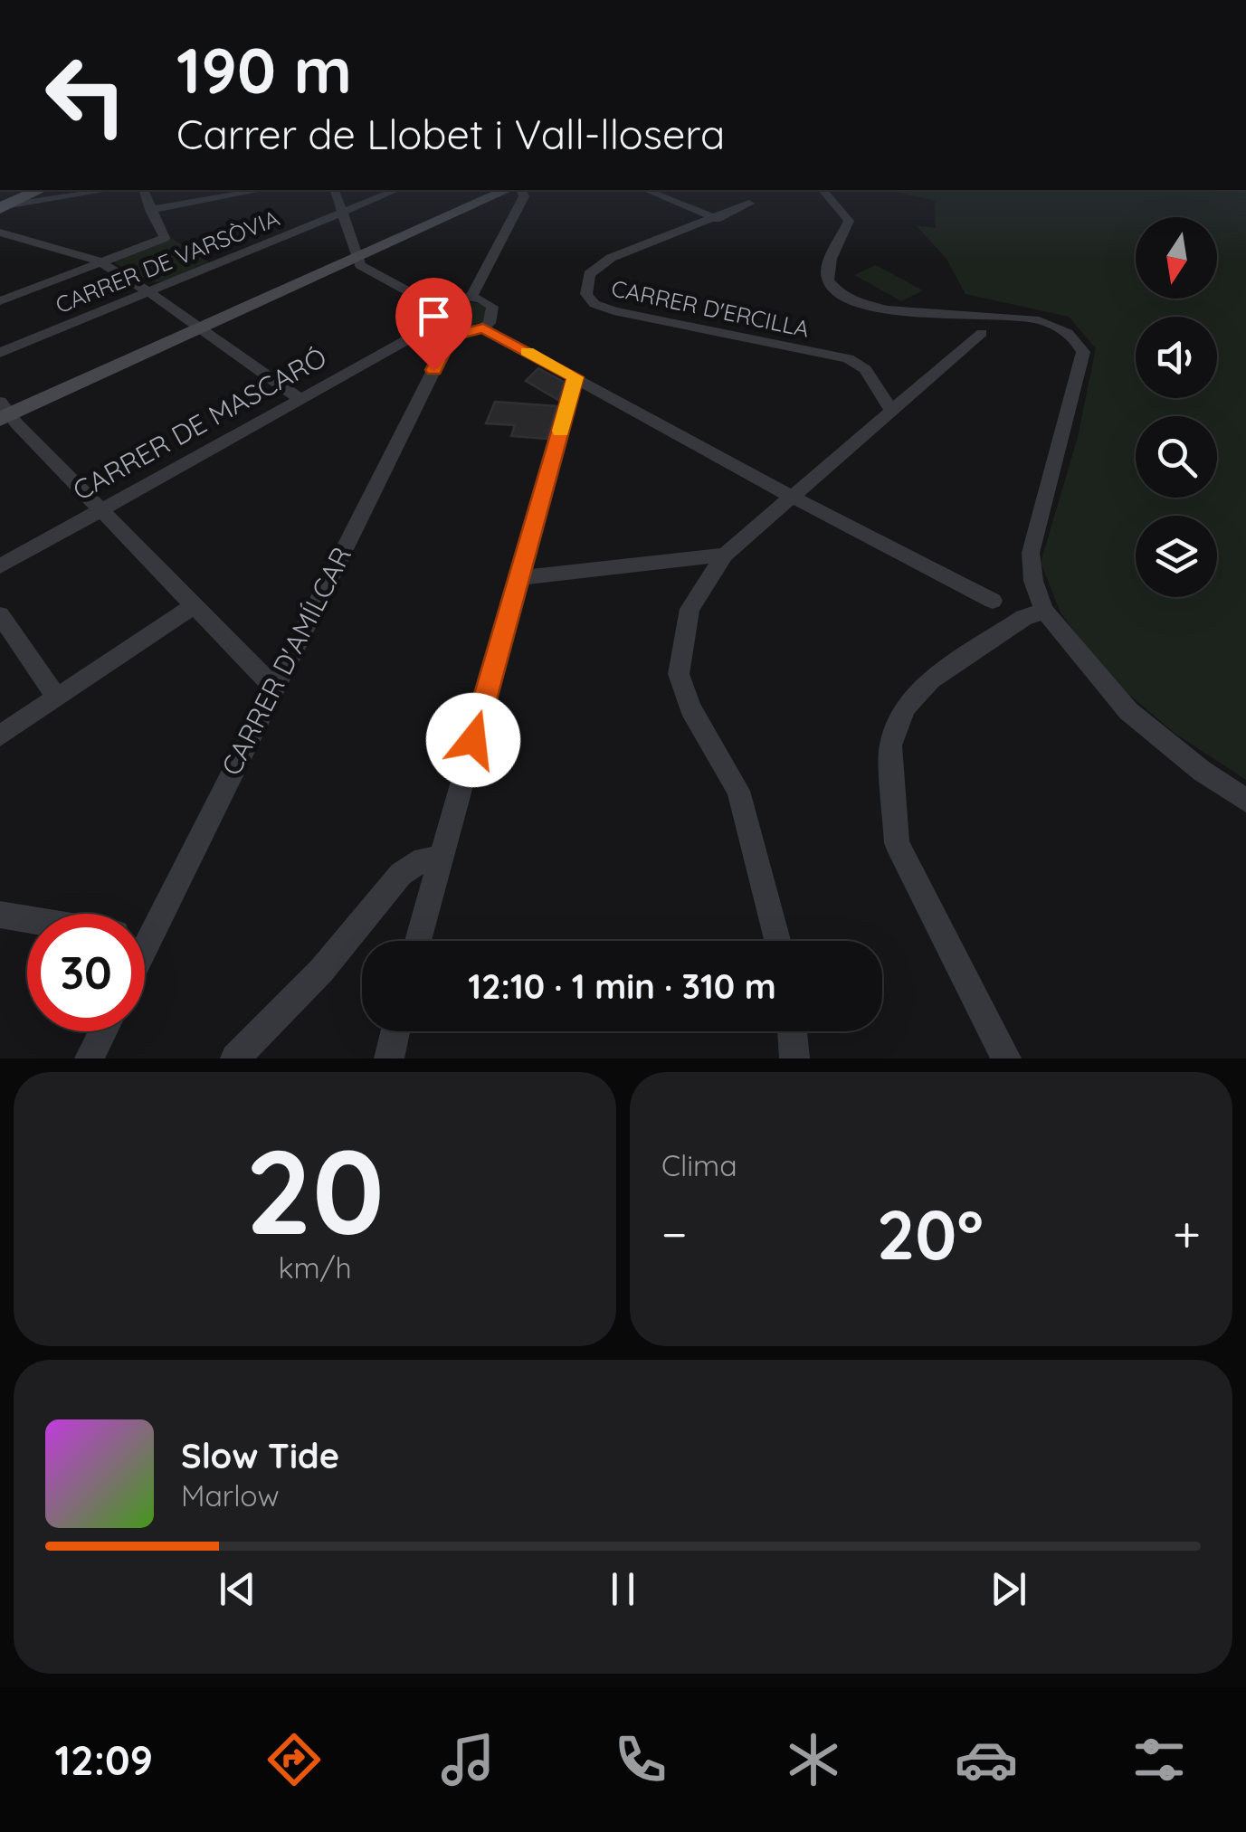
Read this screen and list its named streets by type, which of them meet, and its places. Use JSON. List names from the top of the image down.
{
  "streets": {
    "street": [
      "CARRER DE VARSÒVIA",
      "CARRER D'ERCILLA",
      "CARRER DE MASCARÓ",
      "CARRER D'AMÍLCAR"
    ]
  },
  "north": "bottom",
  "page": {
    "turn": ["190 m", "Carrer de Llobet i Vall-llosera"],
    "limit": "30",
    "trip": "12:10 · 1 min · 310 m",
    "tile": [
      ["20", "km/h"],
      "Clima"
    ],
    "heat": ["−", "20°", "+"],
    "song": ["Slow Tide", "Marlow"],
    "tabs": "12:09"
  }
}
